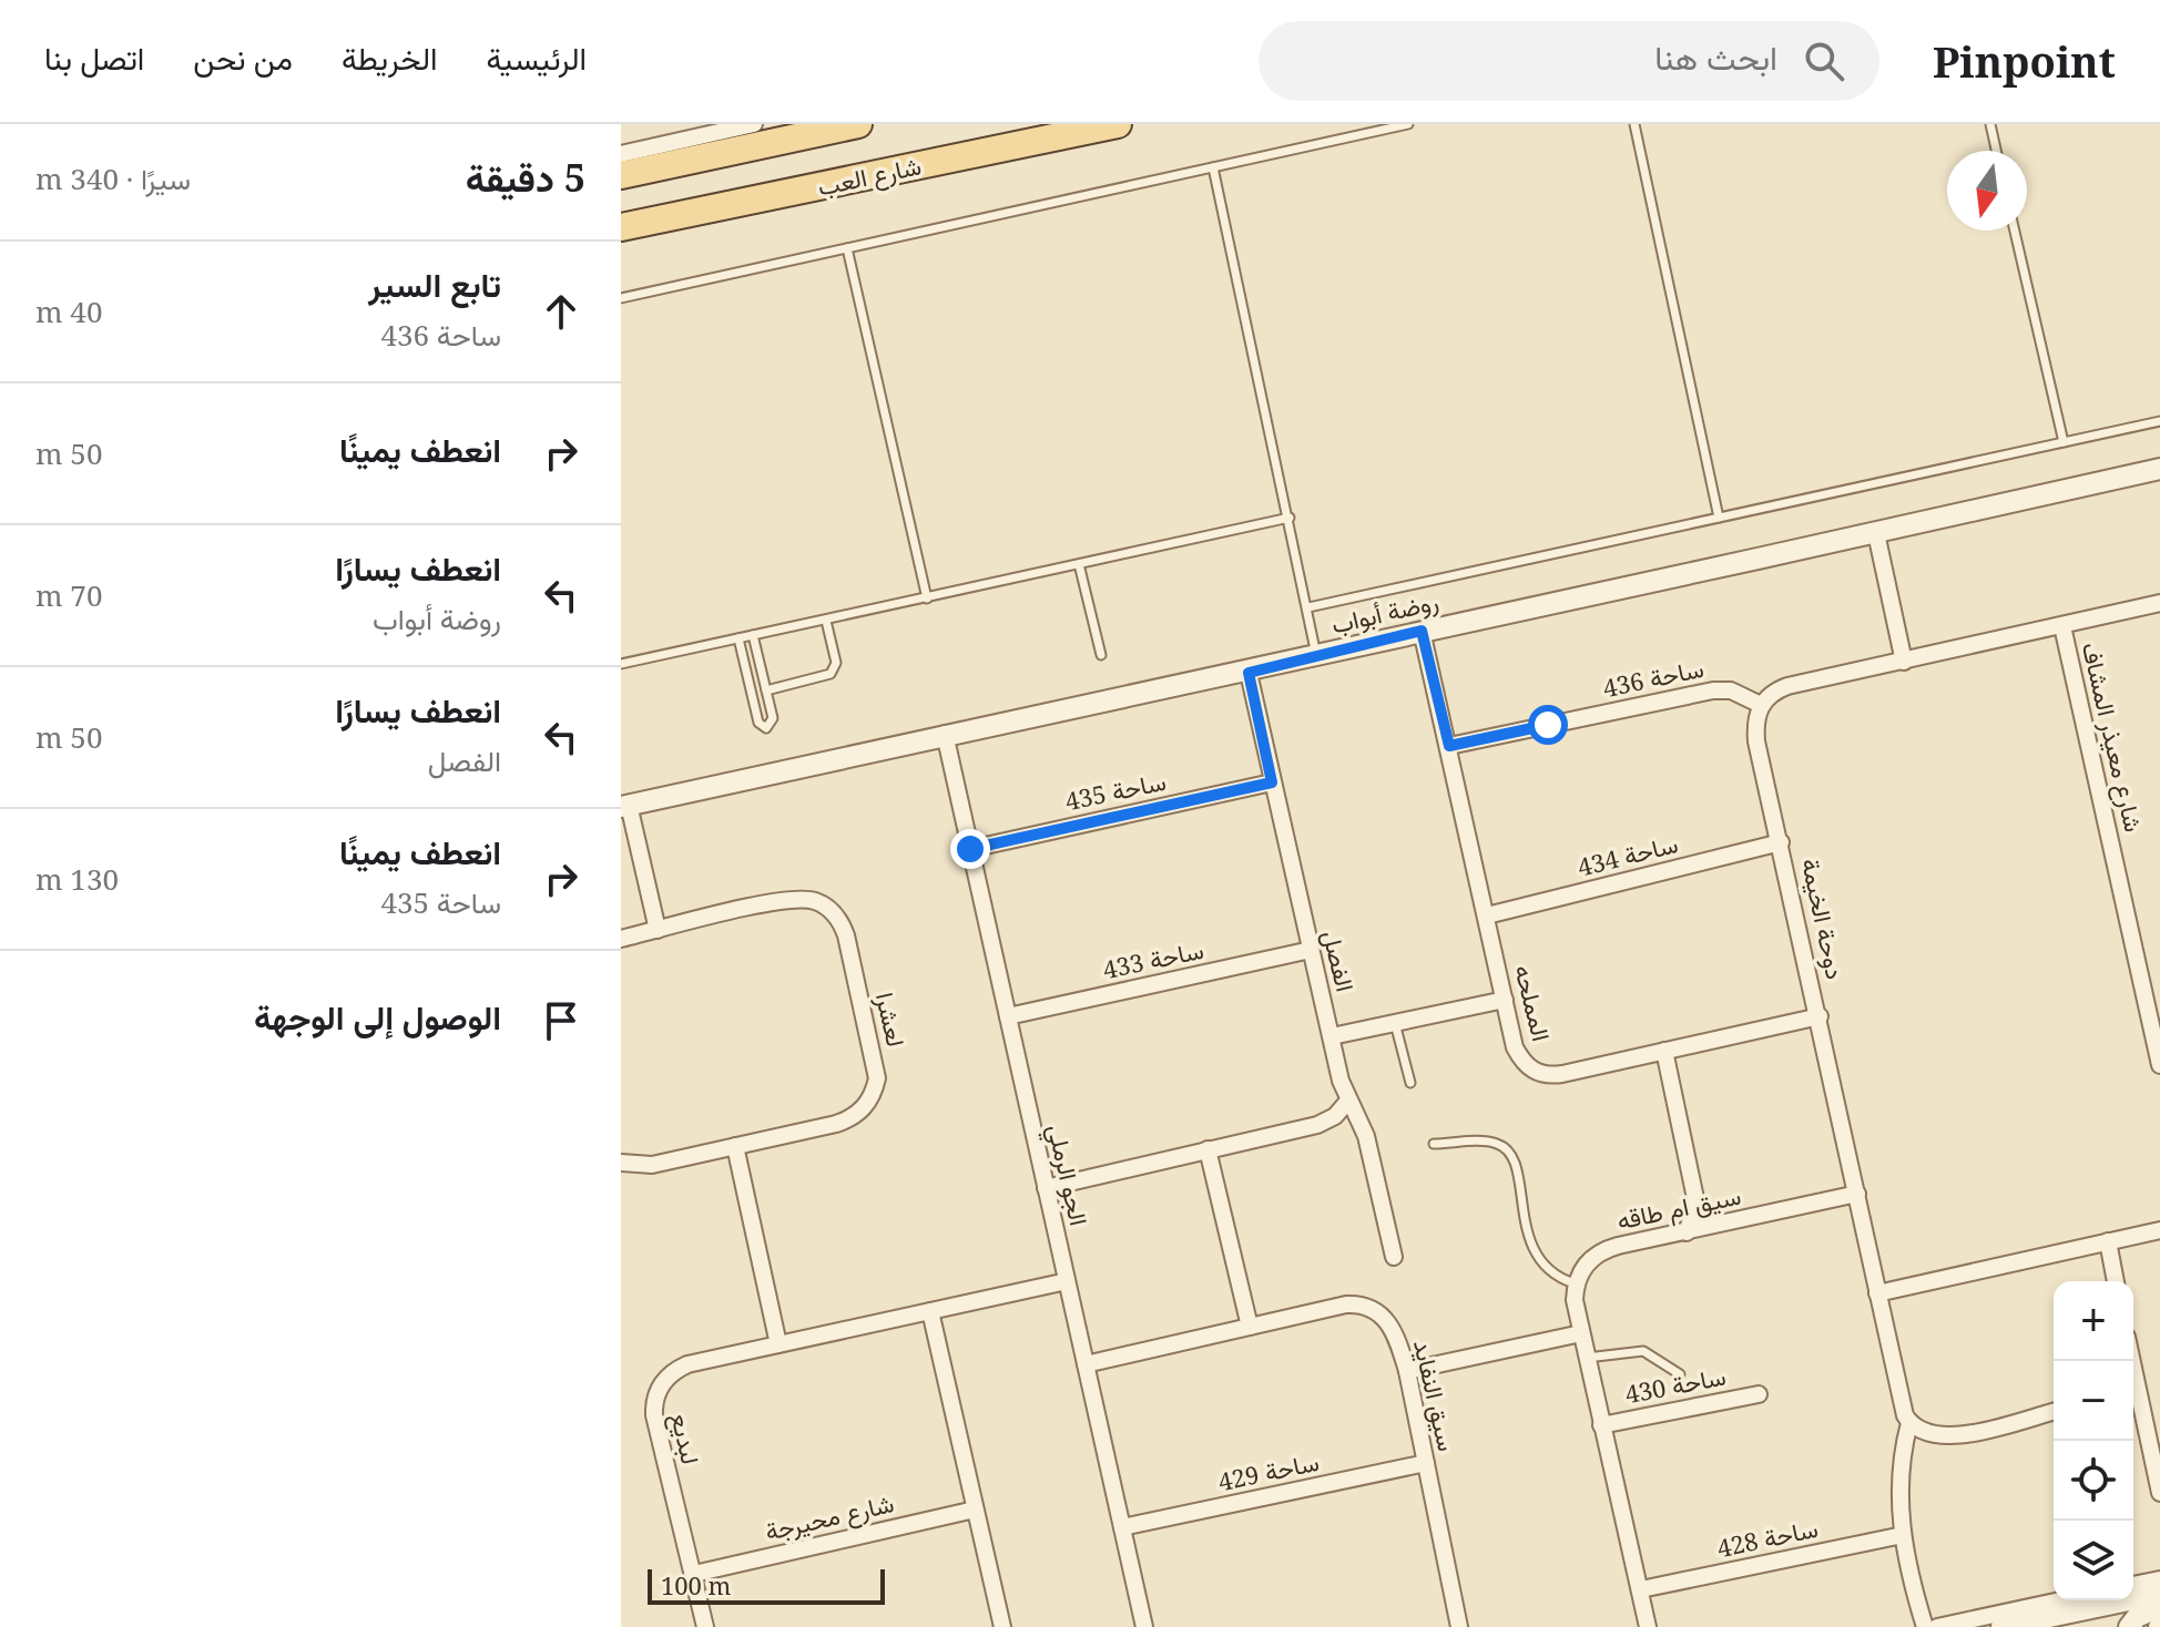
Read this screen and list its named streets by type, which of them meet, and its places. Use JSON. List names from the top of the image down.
{
  "streets": {
    "main road": ["شارع العب"],
    "street": [
      "روضة أبواب",
      "ساحة 436",
      "شارع معيذر المشاف",
      "ساحة 435",
      "ساحة 434",
      "دوحة الخيمة",
      "ساحة 433",
      "الفصل",
      "المملحه",
      "لعشرا",
      "الجو الرملي",
      "سيق ام طاقه",
      "ساحة 430",
      "سيق النفايد",
      "لبديع",
      "ساحة 429",
      "شارع محيرجة",
      "ساحة 428"
    ]
  },
  "crossings": [
    ["روضة أبواب", "الفصل"],
    ["روضة أبواب", "المملحه"],
    ["روضة أبواب", "الجو الرملي"],
    ["ساحة 436", "دوحة الخيمة"],
    ["ساحة 436", "المملحه"],
    ["ساحة 435", "الفصل"],
    ["ساحة 435", "الجو الرملي"],
    ["ساحة 434", "دوحة الخيمة"],
    ["ساحة 434", "المملحه"],
    ["دوحة الخيمة", "المملحه"],
    ["دوحة الخيمة", "سيق ام طاقه"],
    ["ساحة 433", "الفصل"],
    ["ساحة 433", "الجو الرملي"],
    ["الجو الرملي", "سيق النفايد"],
    ["الجو الرملي", "لبديع"],
    ["الجو الرملي", "ساحة 429"],
    ["سيق النفايد", "ساحة 429"],
    ["لبديع", "شارع محيرجة"]
  ],
  "scale_bar": "100 m",
  "north": "bottom",
  "page": {
    "header": "Pinpoint",
    "search": "ابحث هنا",
    "nav": [
      "الرئيسية",
      "الخريطة",
      "من نحن",
      "اتصل بنا"
    ],
    "heading": ["5 دقيقة", "سيرًا · 340 m"],
    "list": [
      ["تابع السير", "ساحة 436", "40 m"],
      ["انعطف يمينًا", "50 m"],
      ["انعطف يسارًا", "روضة أبواب", "70 m"],
      ["انعطف يسارًا", "الفصل", "50 m"],
      ["انعطف يمينًا", "ساحة 435", "130 m"],
      "الوصول إلى الوجهة"
    ],
    "map_buttons": ["+", "−"],
    "scale": "100 m"
  }
}
